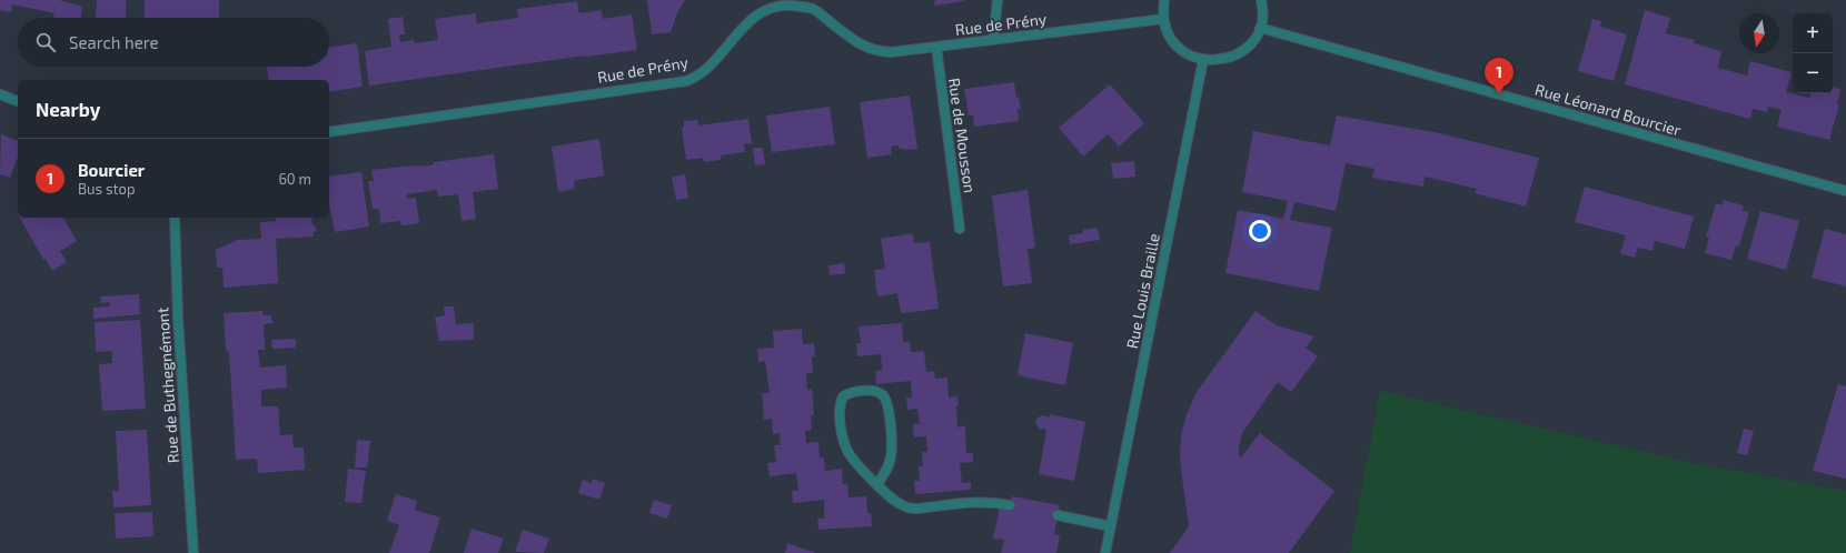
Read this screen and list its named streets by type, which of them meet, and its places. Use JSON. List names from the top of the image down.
{
  "streets": {
    "street": [
      "Rue de Prény",
      "Rue Léonard Bourcier",
      "Rue de Mousson",
      "Rue Louis Braille",
      "Rue de Buthegnémont"
    ]
  },
  "crossings": [
    ["Rue de Prény", "Rue de Mousson"]
  ],
  "north": "bottom",
  "page": {
    "map_buttons": ["+", "−"],
    "search": "Search here",
    "pins": "1",
    "heading": "Nearby",
    "list": [
      {
        "mark": "1",
        "name": "Bourcier",
        "note": "Bus stop",
        "value": "60 m"
      }
    ]
  }
}
